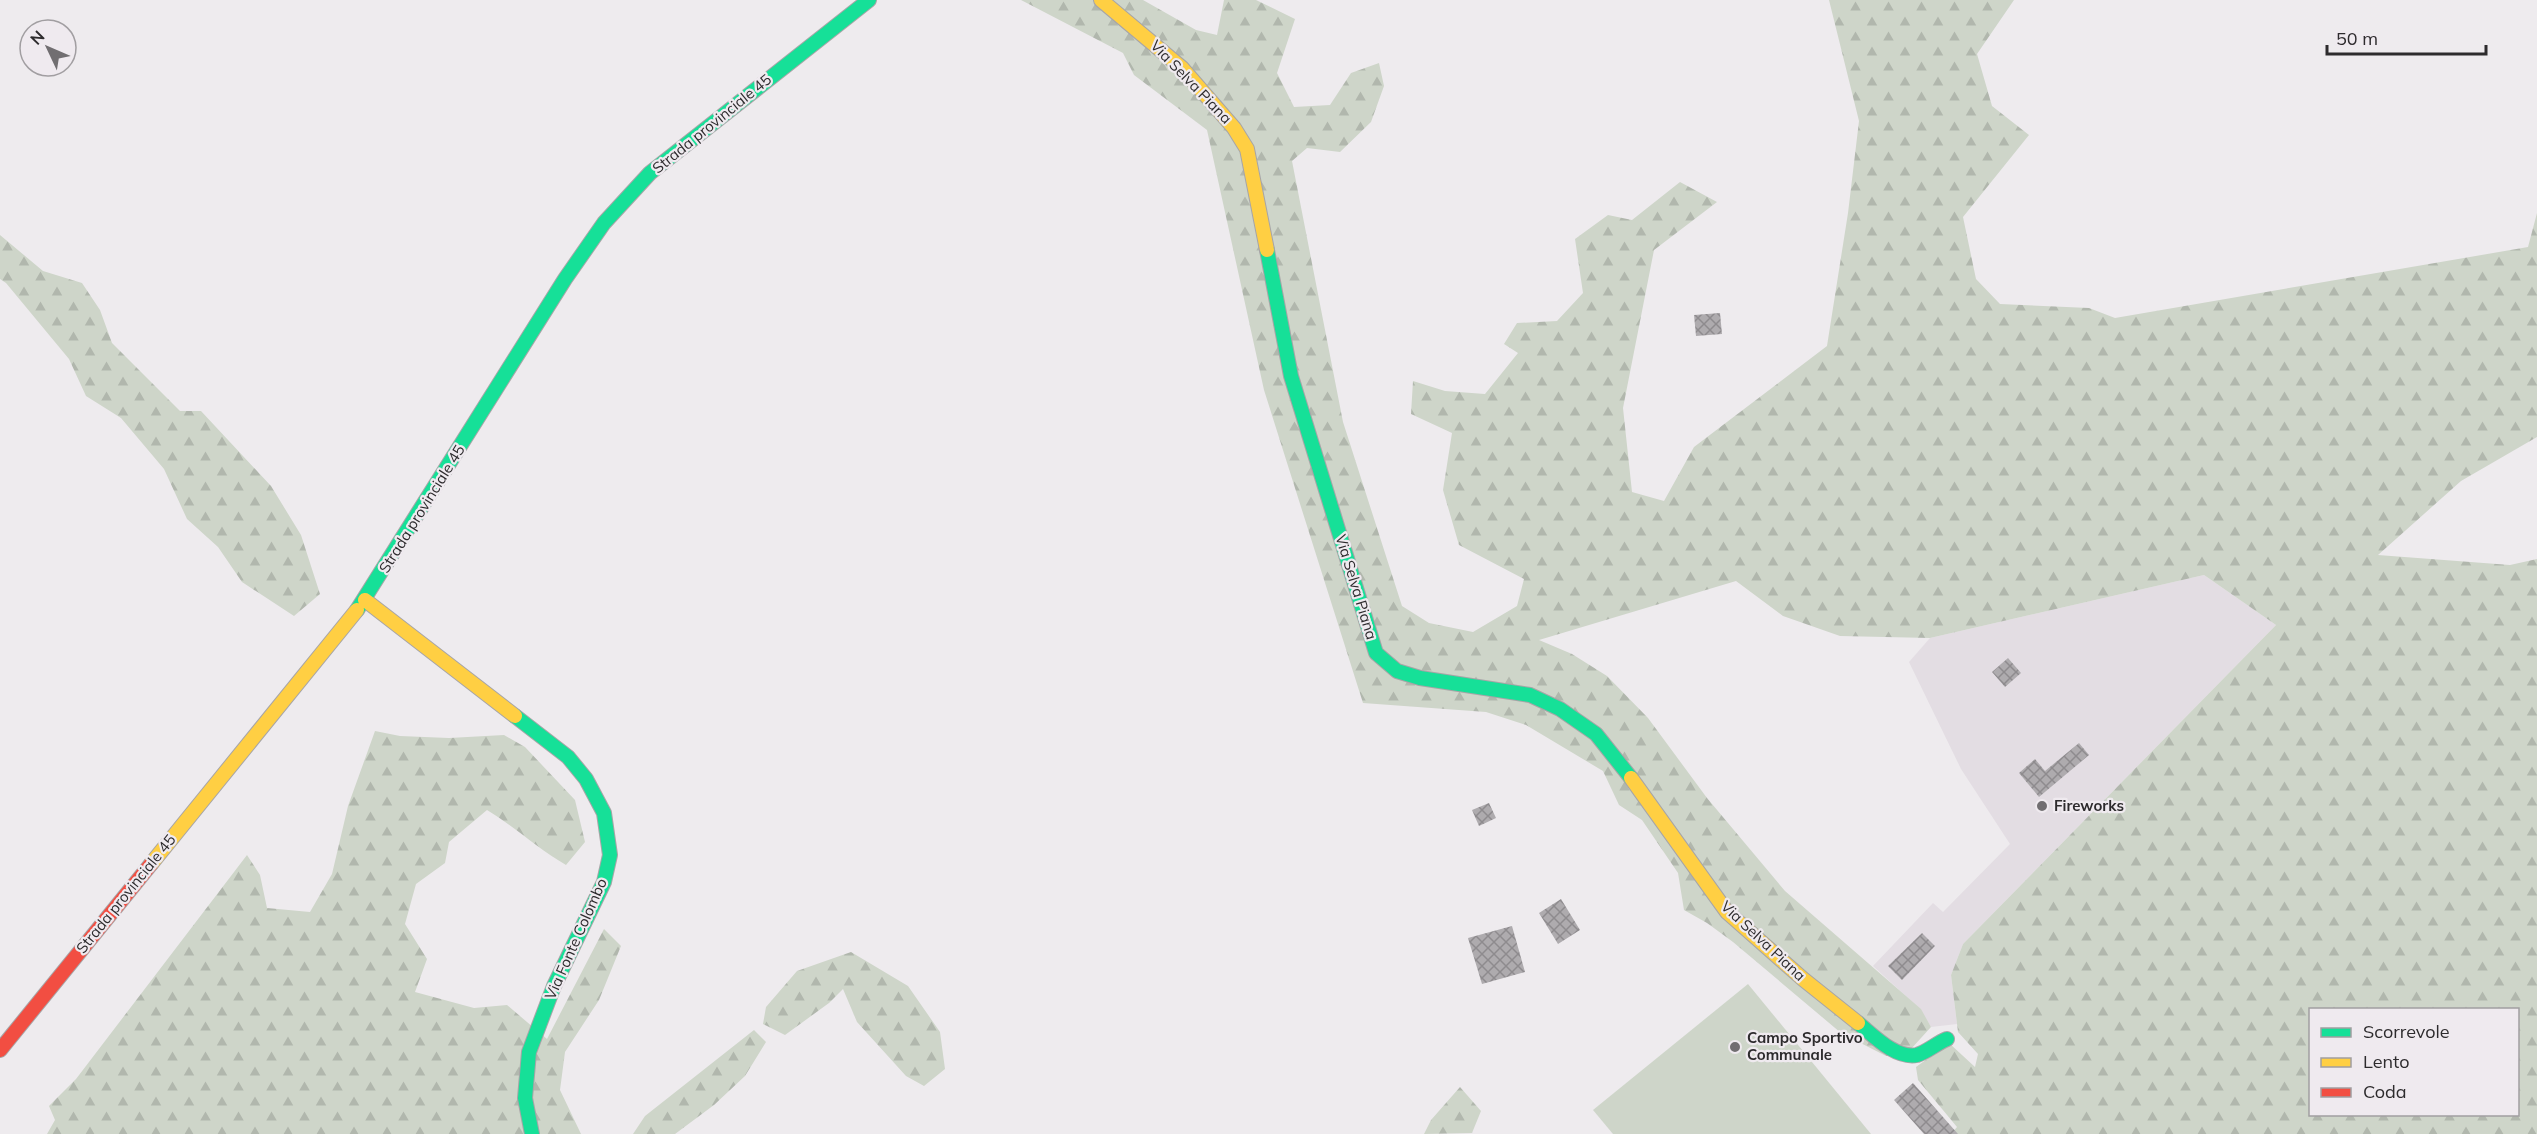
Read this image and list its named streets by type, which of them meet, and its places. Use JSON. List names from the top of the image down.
{
  "streets": {
    "street": ["Via Selva Piana", "Strada provinciale 45", "Via Fonte Colombo"]
  },
  "crossings": [
    ["Strada provinciale 45", "Via Fonte Colombo"]
  ],
  "places": ["Fireworks", "Campo Sportivo Communale"],
  "legend": ["Scorrevole", "Lento", "Coda"],
  "scale_bar": "50 m",
  "north": "top left"
}
